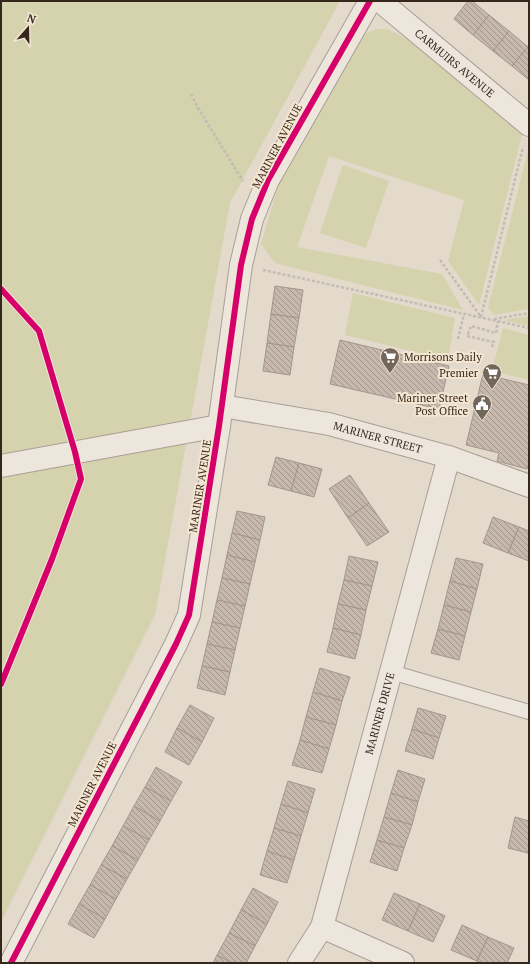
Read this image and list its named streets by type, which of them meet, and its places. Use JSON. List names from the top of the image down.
{
  "streets": {
    "street": [
      "CARMUIRS AVENUE",
      "MARINER AVENUE",
      "MARINER STREET",
      "MARINER DRIVE"
    ]
  },
  "crossings": [
    ["MARINER AVENUE", "MARINER STREET"],
    ["MARINER STREET", "MARINER DRIVE"]
  ],
  "places": {
    "supermarket": ["Morrisons Daily", "Premier"],
    "public building": ["Mariner Street Post Office"]
  },
  "north": "top"
}
